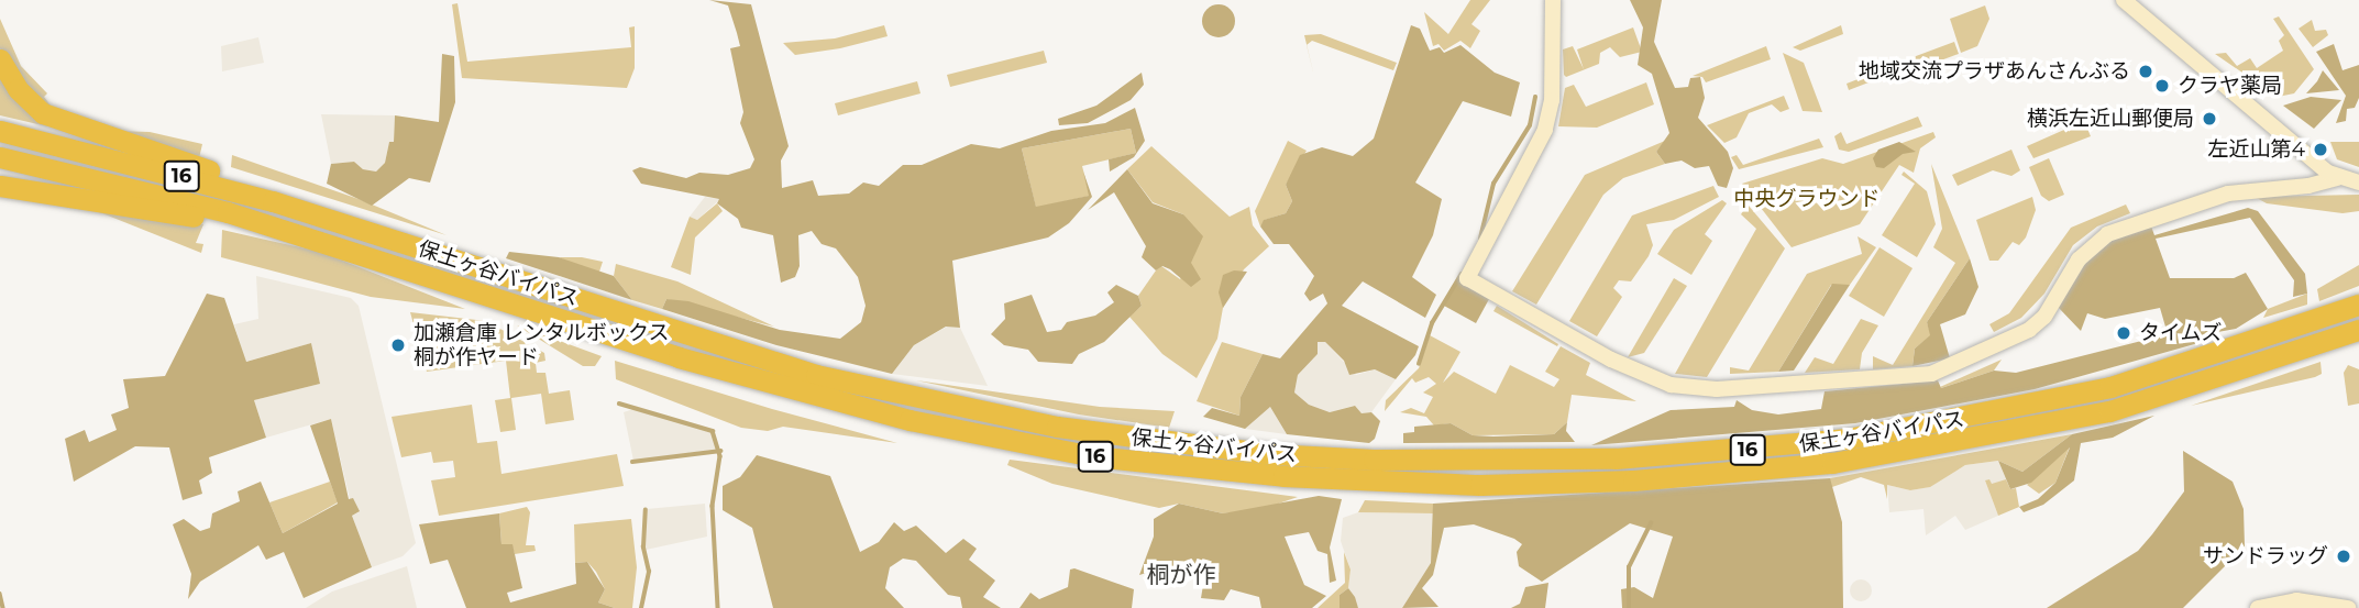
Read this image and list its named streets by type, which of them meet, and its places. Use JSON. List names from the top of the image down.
{
  "streets": {
    "highway": ["16", "保土ヶ谷バイパス"]
  },
  "districts": ["桐が作"],
  "parks": ["中央グラウンド"],
  "places": [
    "地域交流プラザあんさんぶる",
    "クラヤ薬局",
    "横浜左近山郵便局",
    "左近山第4",
    "タイムズ",
    "加瀬倉庫 レンタルボックス 桐が作ヤード",
    "サンドラッグ"
  ]
}
